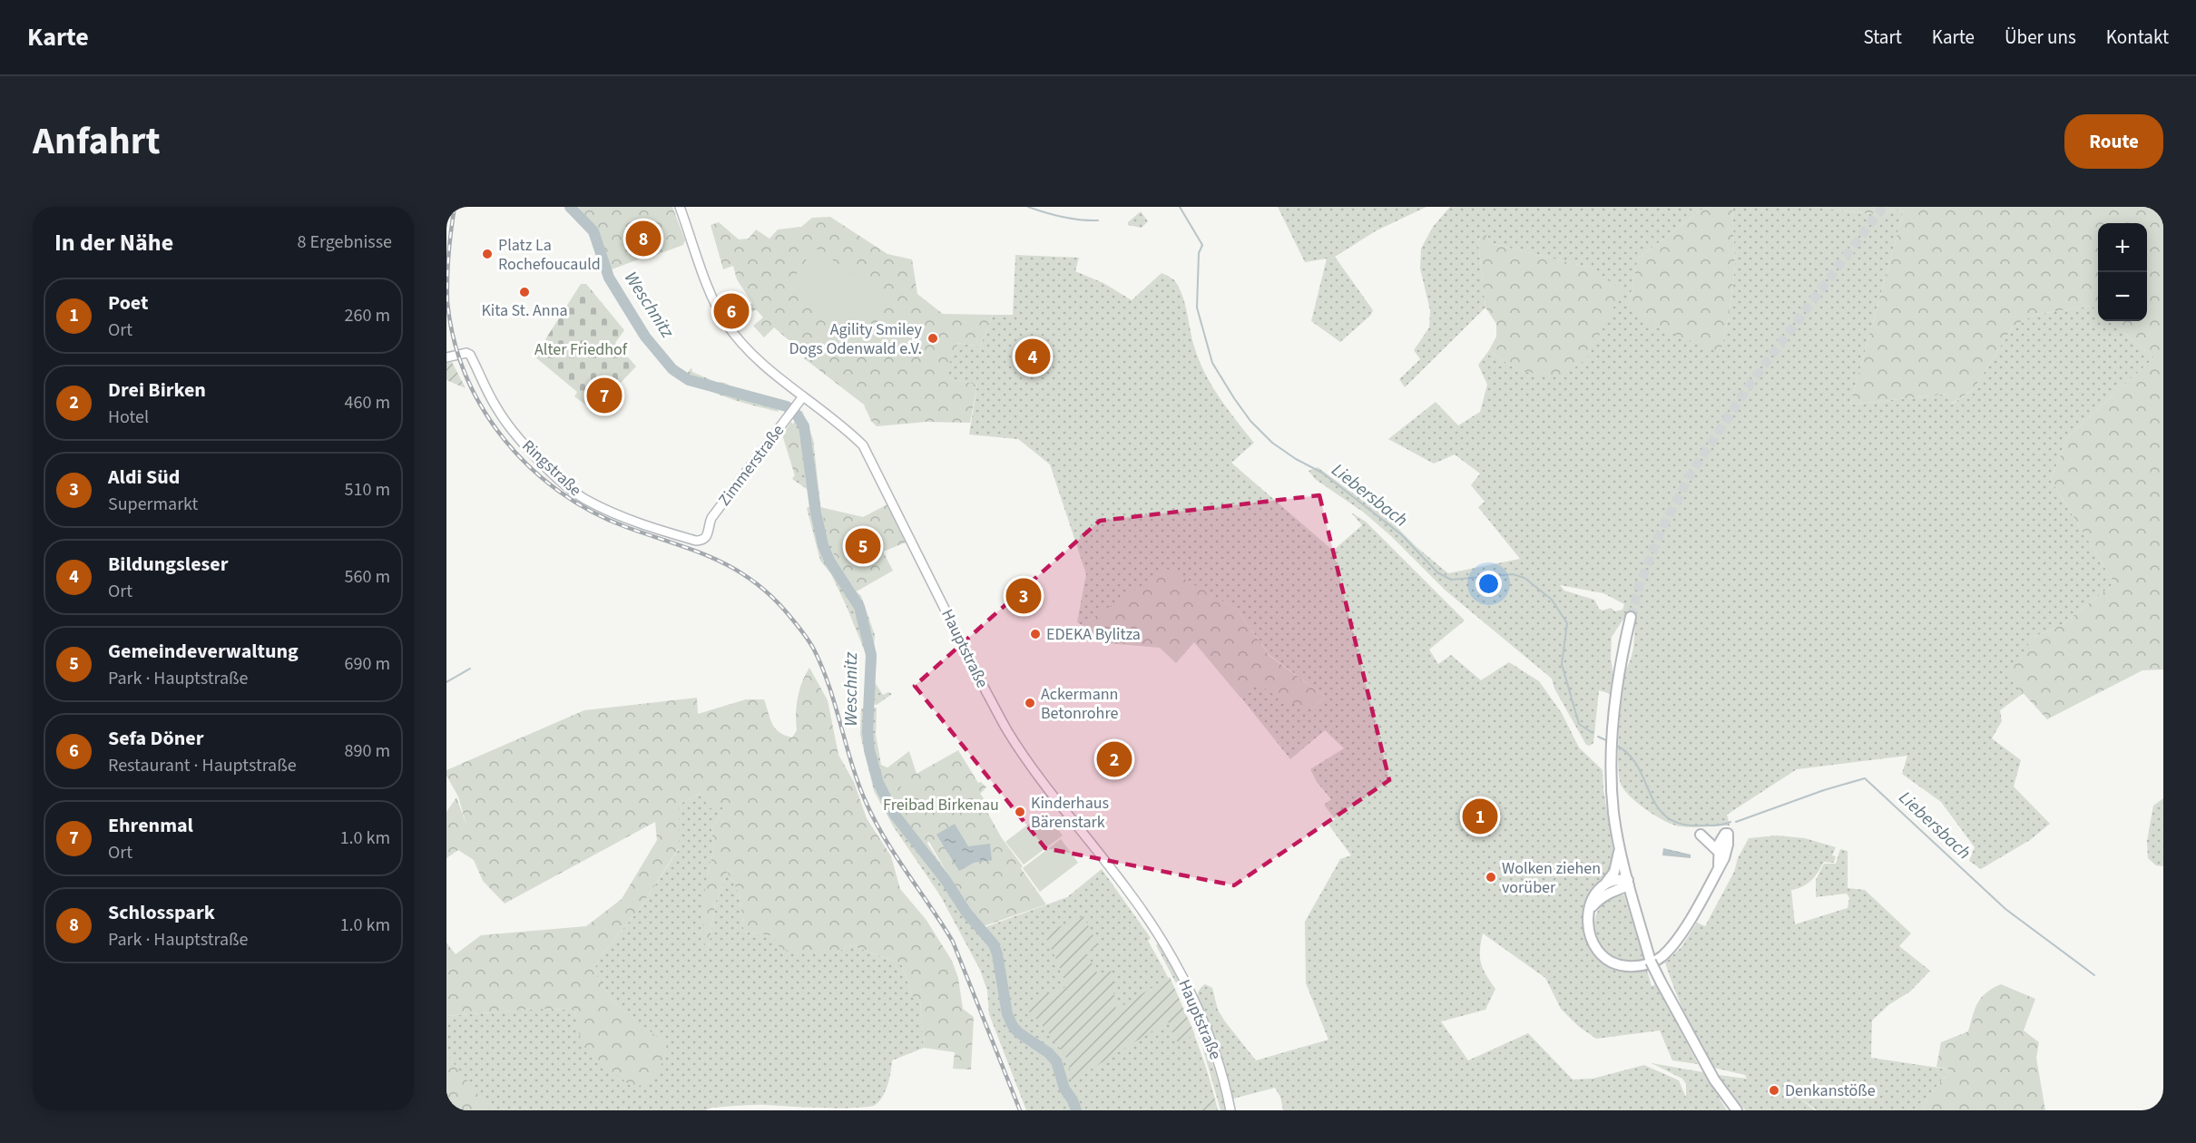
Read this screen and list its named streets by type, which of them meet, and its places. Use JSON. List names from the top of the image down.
{
  "streets": {
    "main road": ["Zimmerstraße", "Ringstraße", "Hauptstraße"]
  },
  "crossings": [
    ["Zimmerstraße", "Ringstraße"],
    ["Zimmerstraße", "Hauptstraße"]
  ],
  "water": ["Weschnitz", "Liebersbach"],
  "parks": ["Alter Friedhof", "Freibad Birkenau"],
  "places": [
    "Platz La Rochefoucauld",
    "Kita St. Anna",
    "Agility Smiley Dogs Odenwald e.V.",
    "EDEKA Bylitza",
    "Ackermann Betonrohre",
    "Kinderhaus Bärenstark",
    "Wolken ziehen vorüber",
    "Denkanstöße"
  ],
  "page": {
    "header": "Karte",
    "nav": [
      "Start",
      "Karte",
      "Über uns",
      "Kontakt"
    ],
    "title": "Anfahrt",
    "buttons": "Route",
    "heading": ["In der Nähe", "8 Ergebnisse"],
    "pins": [
      "8",
      "6",
      "4",
      "7",
      "5",
      "3",
      "2",
      "1"
    ],
    "map_buttons": ["+", "−"],
    "list": [
      {
        "mark": "1",
        "name": "Poet",
        "note": "Ort",
        "value": "260 m"
      },
      {
        "mark": "2",
        "name": "Drei Birken",
        "note": "Hotel",
        "value": "460 m"
      },
      {
        "mark": "3",
        "name": "Aldi Süd",
        "note": "Supermarkt",
        "value": "510 m"
      },
      {
        "mark": "4",
        "name": "Bildungsleser",
        "note": "Ort",
        "value": "560 m"
      },
      {
        "mark": "5",
        "name": "Gemeindeverwaltung",
        "note": "Park · Hauptstraße",
        "value": "690 m"
      },
      {
        "mark": "6",
        "name": "Sefa Döner",
        "note": "Restaurant · Hauptstraße",
        "value": "890 m"
      },
      {
        "mark": "7",
        "name": "Ehrenmal",
        "note": "Ort",
        "value": "1.0 km"
      },
      {
        "mark": "8",
        "name": "Schlosspark",
        "note": "Park · Hauptstraße",
        "value": "1.0 km"
      }
    ]
  }
}
